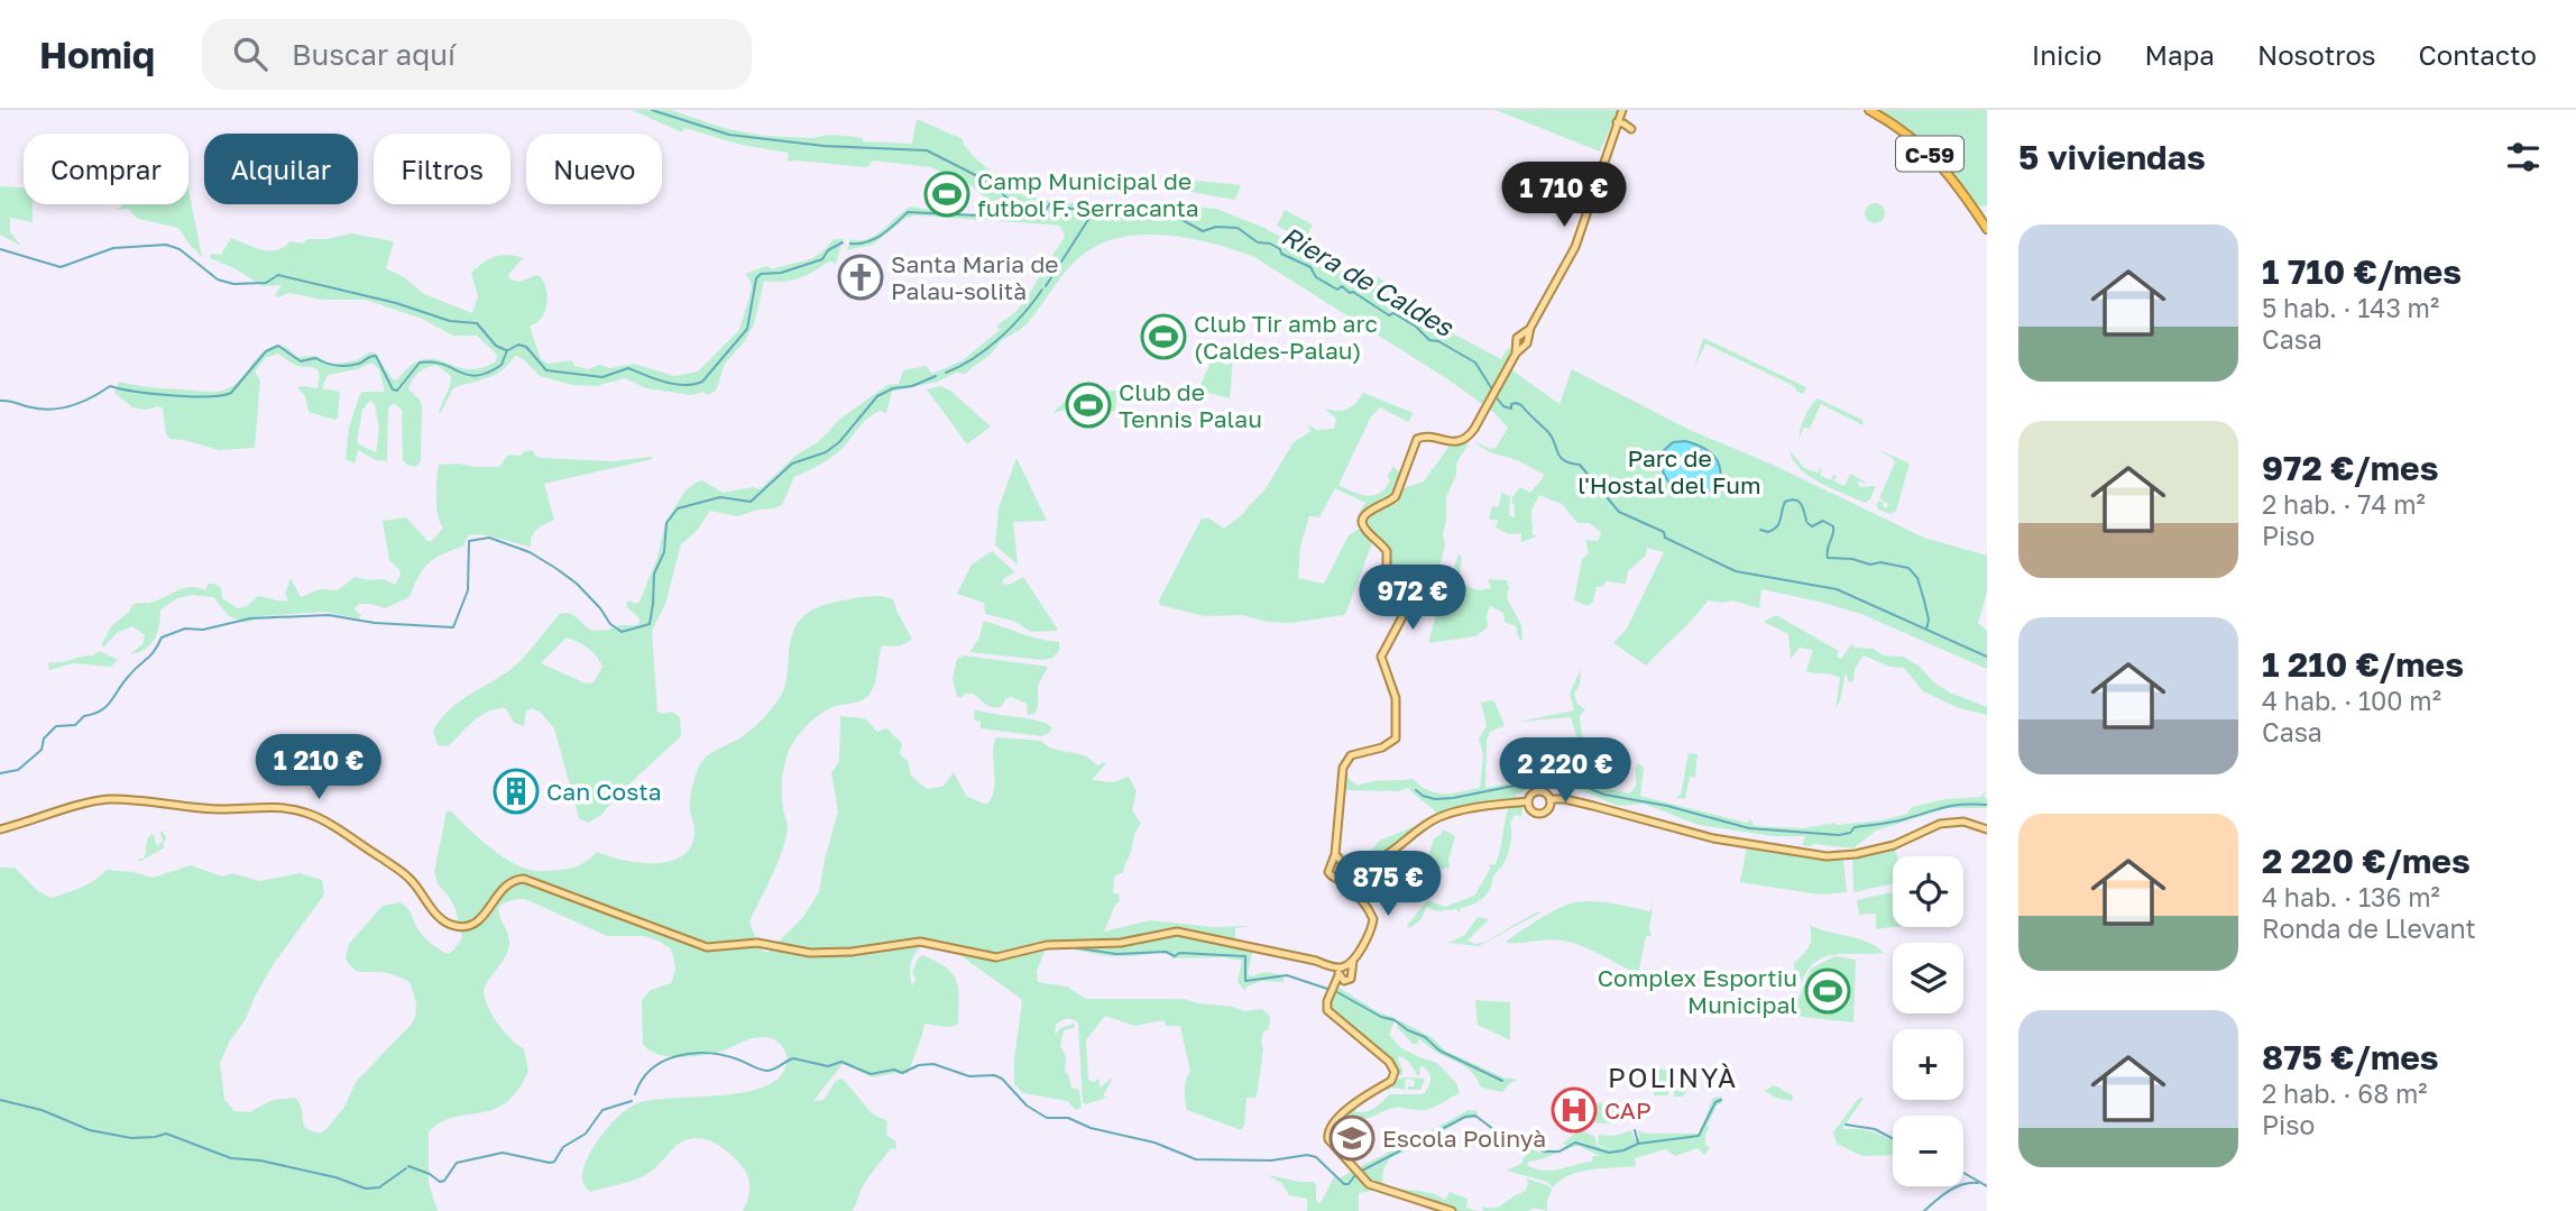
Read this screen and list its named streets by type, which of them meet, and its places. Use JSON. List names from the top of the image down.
{
  "streets": {
    "highway": ["C-59"]
  },
  "districts": ["POLINYÀ"],
  "water": ["Riera de Caldes"],
  "parks": ["Parc de l'Hostal del Fum"],
  "places": {
    "sports": [
      "Camp Municipal de futbol F. Serracanta",
      "Club Tir amb arc (Caldes-Palau)",
      "Club de Tennis Palau",
      "Complex Esportiu Municipal"
    ],
    "church": ["Santa Maria de Palau-solità"],
    "building": ["Can Costa"],
    "hospital": ["CAP"],
    "school or university": ["Escola Polinyà"]
  },
  "page": {
    "header": "Homiq",
    "search": "Buscar aquí",
    "nav": [
      "Inicio",
      "Mapa",
      "Nosotros",
      "Contacto"
    ],
    "heading": "5 viviendas",
    "chip": [
      "Comprar",
      "Alquilar",
      "Filtros",
      "Nuevo"
    ],
    "price": [
      "1 710 €",
      "972 €",
      "1 210 €",
      "2 220 €",
      "875 €"
    ],
    "list": [
      {
        "name": "1 710 €/mes",
        "note": "5 hab. · 143 m² · Casa"
      },
      {
        "name": "972 €/mes",
        "note": "2 hab. · 74 m² · Piso"
      },
      {
        "name": "1 210 €/mes",
        "note": "4 hab. · 100 m² · Casa"
      },
      {
        "name": "2 220 €/mes",
        "note": "4 hab. · 136 m² · Ronda de Llevant"
      },
      {
        "name": "875 €/mes",
        "note": "2 hab. · 68 m² · Piso"
      }
    ],
    "map_buttons": ["+", "−"]
  }
}
